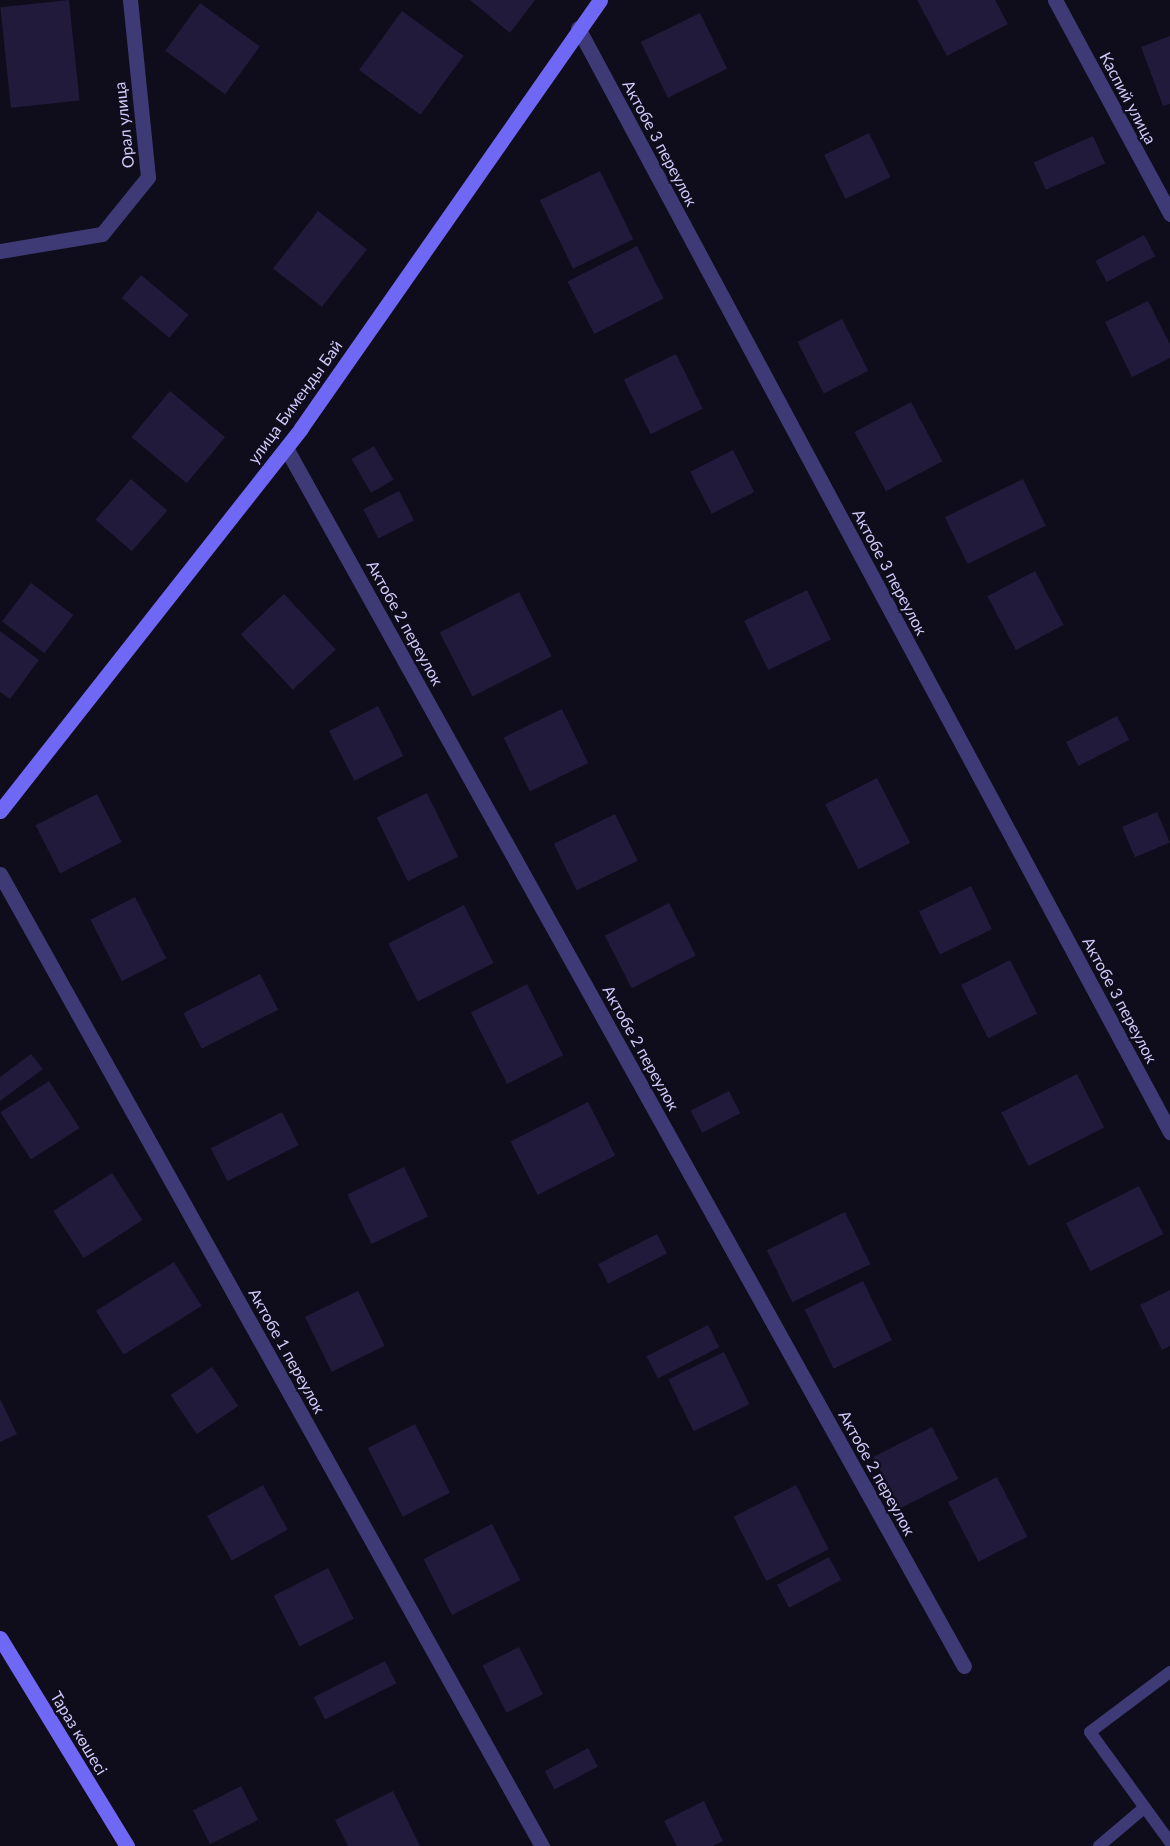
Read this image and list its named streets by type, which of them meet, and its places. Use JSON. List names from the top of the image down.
{
  "streets": {
    "street": [
      "Каспий улица",
      "Орал улица",
      "Актобе 3 переулок",
      "улица Бименды Бай",
      "Актобе 2 переулок",
      "Актобе 1 переулок",
      "Тараз көшесі"
    ]
  },
  "crossings": [
    ["Актобе 3 переулок", "улица Бименды Бай"],
    ["улица Бименды Бай", "Актобе 2 переулок"]
  ]
}
